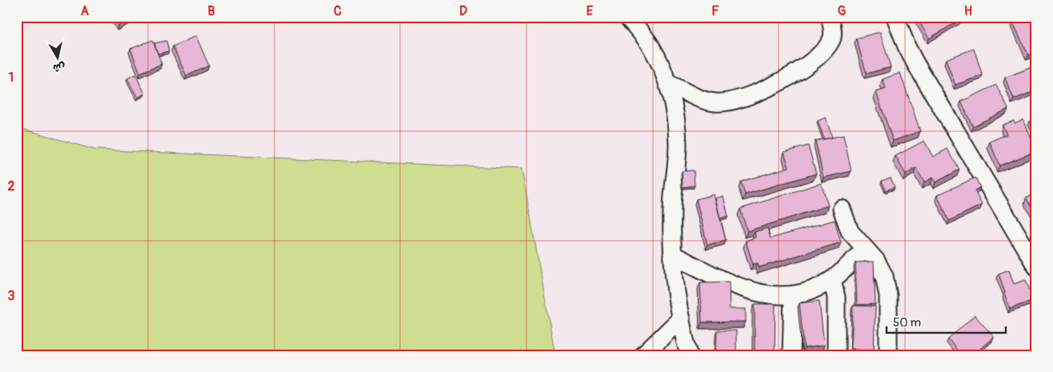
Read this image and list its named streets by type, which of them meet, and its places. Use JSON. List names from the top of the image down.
{
  "scale_bar": "50 m",
  "north": "bottom",
  "grid": {
    "columns": [
      "A",
      "B",
      "C",
      "D",
      "E",
      "F",
      "G",
      "H"
    ],
    "rows": ["1", "2", "3"]
  }
}
